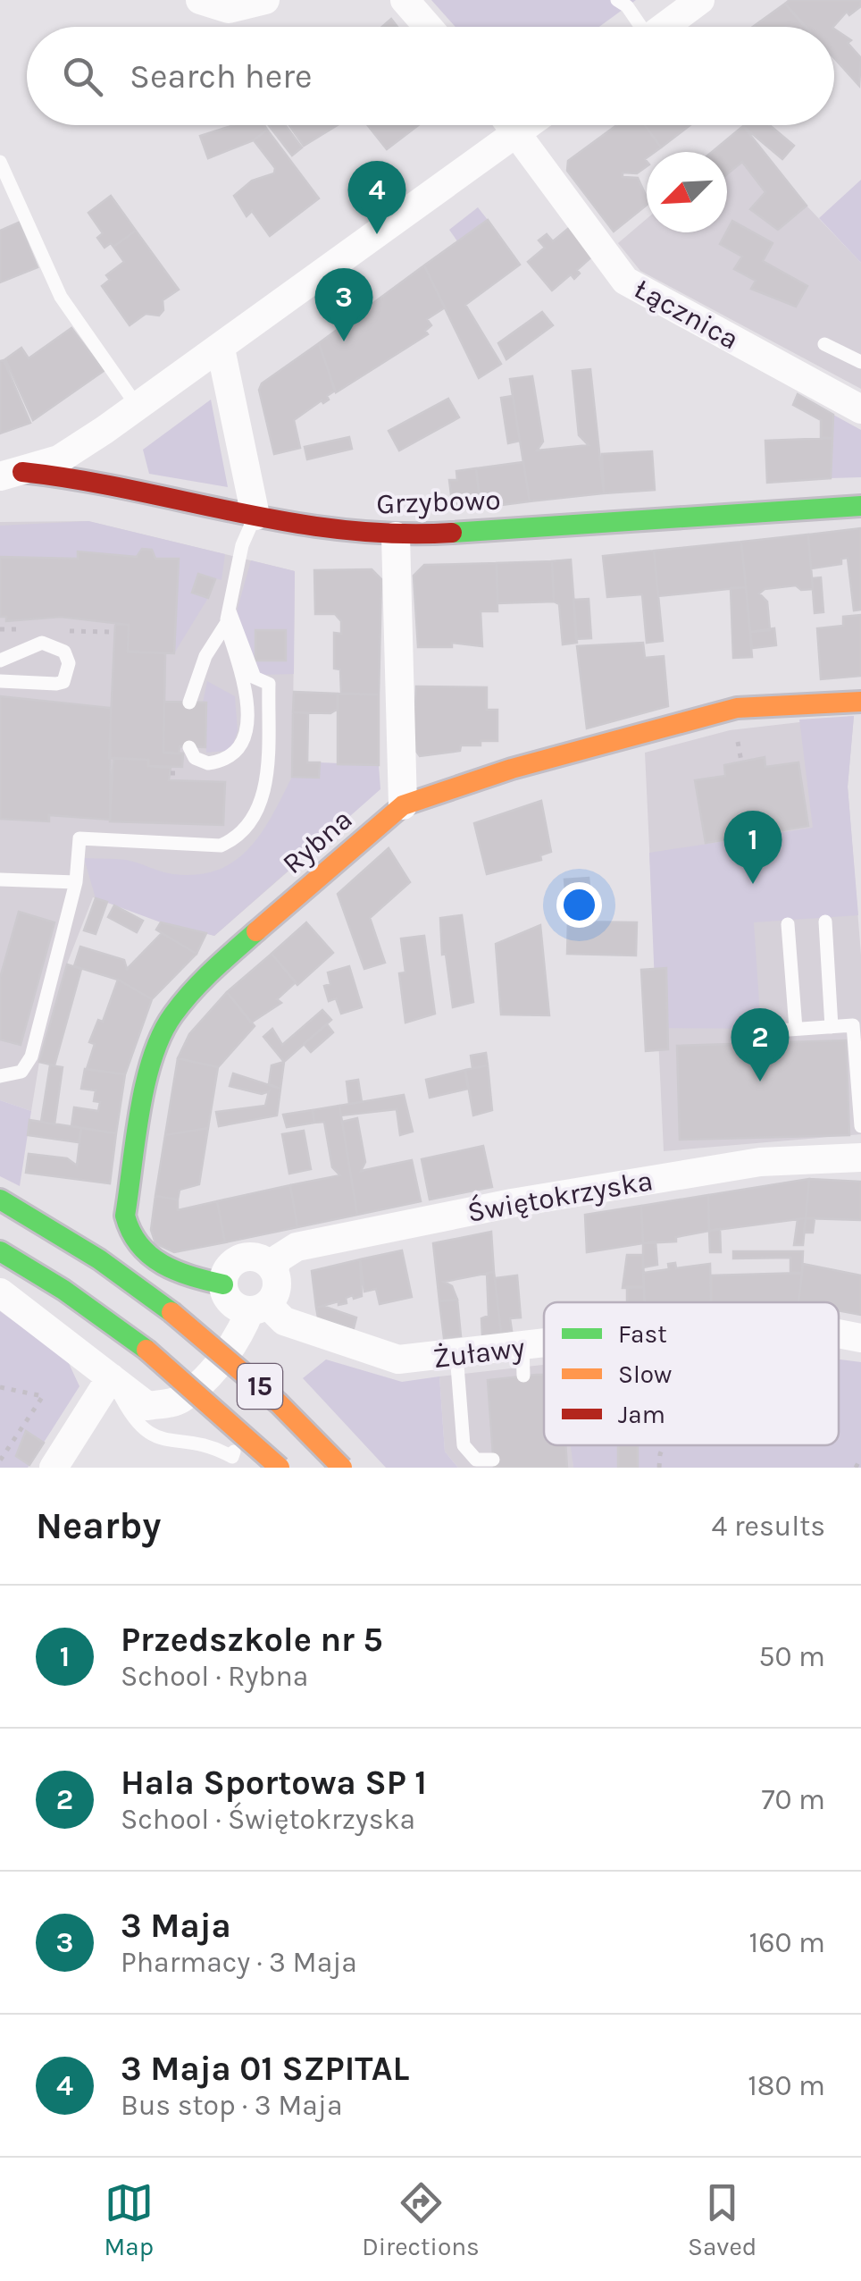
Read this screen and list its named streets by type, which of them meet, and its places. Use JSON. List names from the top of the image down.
{
  "streets": {
    "street": [
      "Łącznica",
      "Grzybowo",
      "Rybna",
      "Świętokrzyska",
      "Żuławy",
      "15"
    ]
  },
  "crossings": [
    ["Rybna", "Świętokrzyska"],
    ["Rybna", "Żuławy"],
    ["Świętokrzyska", "Żuławy"]
  ],
  "legend": ["Fast", "Slow", "Jam"],
  "north": "bottom left",
  "page": {
    "search": "Search here",
    "pins": [
      "4",
      "3",
      "1",
      "2"
    ],
    "heading": ["Nearby", "4 results"],
    "list": [
      {
        "mark": "1",
        "name": "Przedszkole nr 5",
        "note": "School · Rybna",
        "value": "50 m"
      },
      {
        "mark": "2",
        "name": "Hala Sportowa SP 1",
        "note": "School · Świętokrzyska",
        "value": "70 m"
      },
      {
        "mark": "3",
        "name": "3 Maja",
        "note": "Pharmacy · 3 Maja",
        "value": "160 m"
      },
      {
        "mark": "4",
        "name": "3 Maja 01 SZPITAL",
        "note": "Bus stop · 3 Maja",
        "value": "180 m"
      }
    ],
    "nav": ["Map", "Directions", "Saved"]
  }
}
